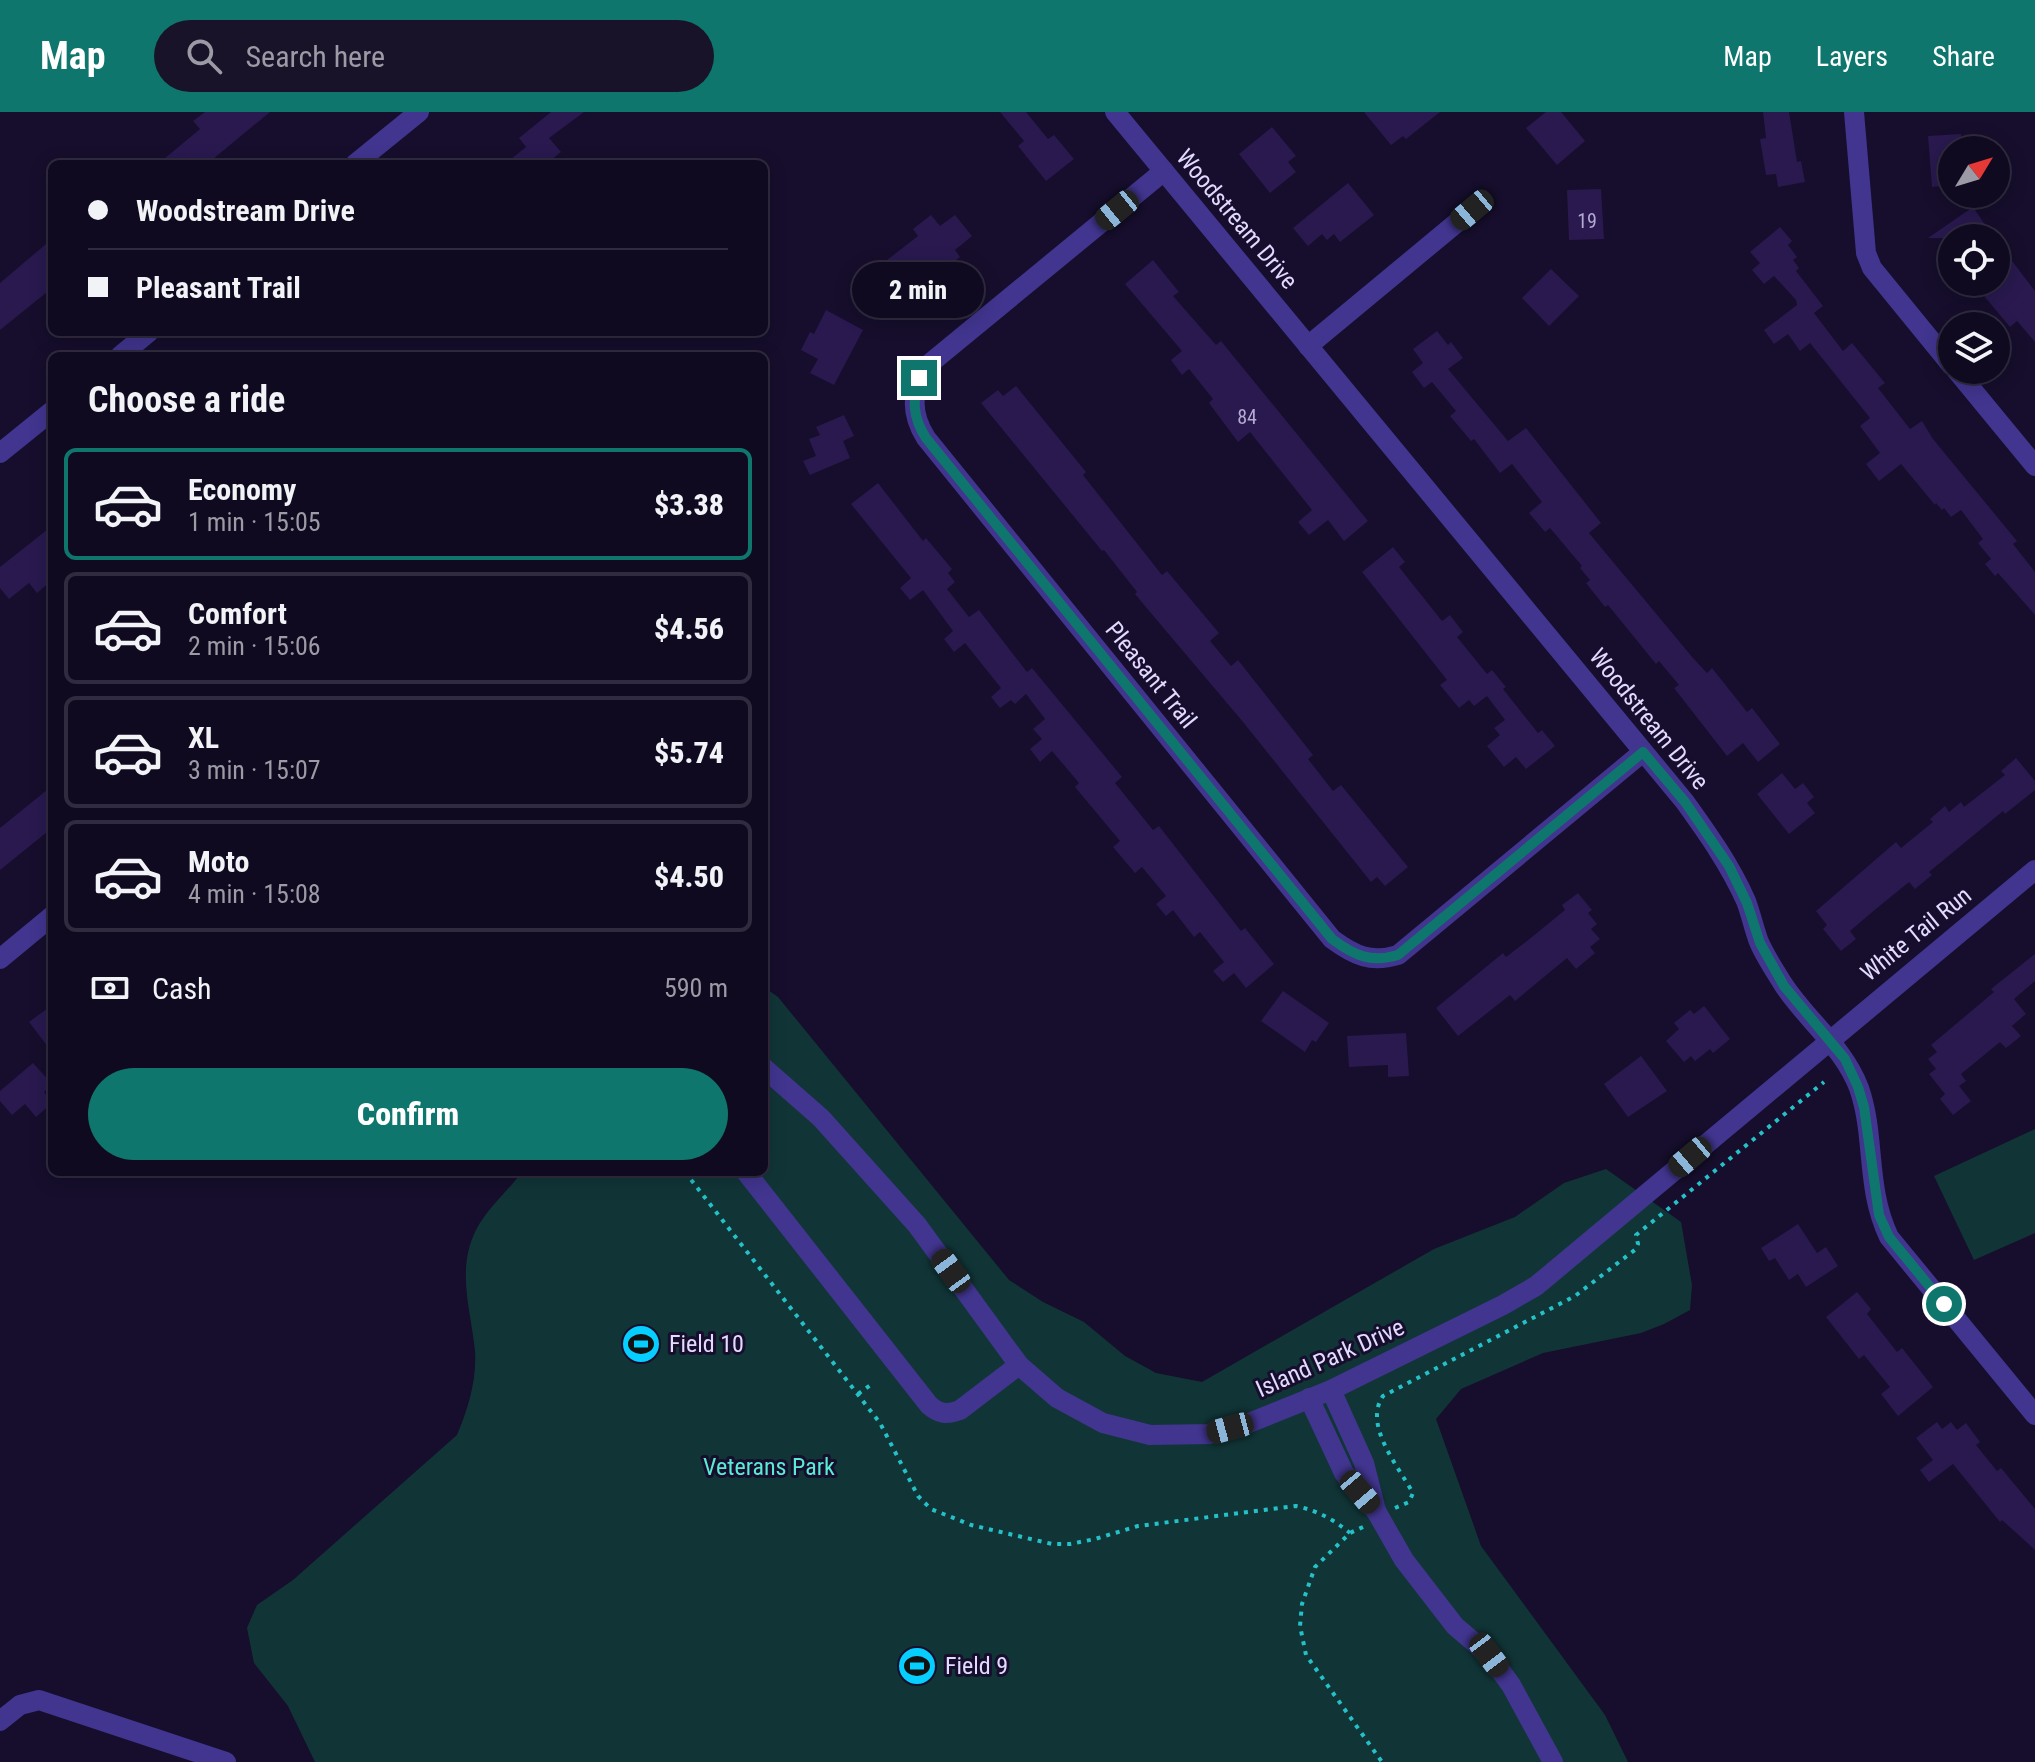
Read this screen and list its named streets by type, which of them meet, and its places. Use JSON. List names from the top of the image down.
{
  "streets": {
    "street": [
      "Woodstream Drive",
      "Pleasant Trail",
      "White Tail Run",
      "Island Park Drive"
    ]
  },
  "crossings": [
    ["Woodstream Drive", "Pleasant Trail"],
    ["Woodstream Drive", "White Tail Run"],
    ["Woodstream Drive", "Island Park Drive"],
    ["White Tail Run", "Island Park Drive"]
  ],
  "parks": ["Veterans Park"],
  "places": {
    "sports": ["Field 10", "Field 9"]
  },
  "house_numbers": ["19", "84"],
  "north": "top right",
  "page": {
    "header": "Map",
    "search": "Search here",
    "nav": ["Map", "Layers", "Share"],
    "banner": ["Woodstream Drive", "Pleasant Trail"],
    "bubble": "2 min",
    "heading": "Choose a ride",
    "list": [
      {
        "name": "Economy",
        "note": "1 min · 15:05",
        "value": "$3.38"
      },
      {
        "name": "Comfort",
        "note": "2 min · 15:06",
        "value": "$4.56"
      },
      {
        "name": "XL",
        "note": "3 min · 15:07",
        "value": "$5.74"
      },
      {
        "name": "Moto",
        "note": "4 min · 15:08",
        "value": "$4.50"
      }
    ],
    "pay": ["Cash", "590 m"],
    "buttons": "Confirm"
  }
}
